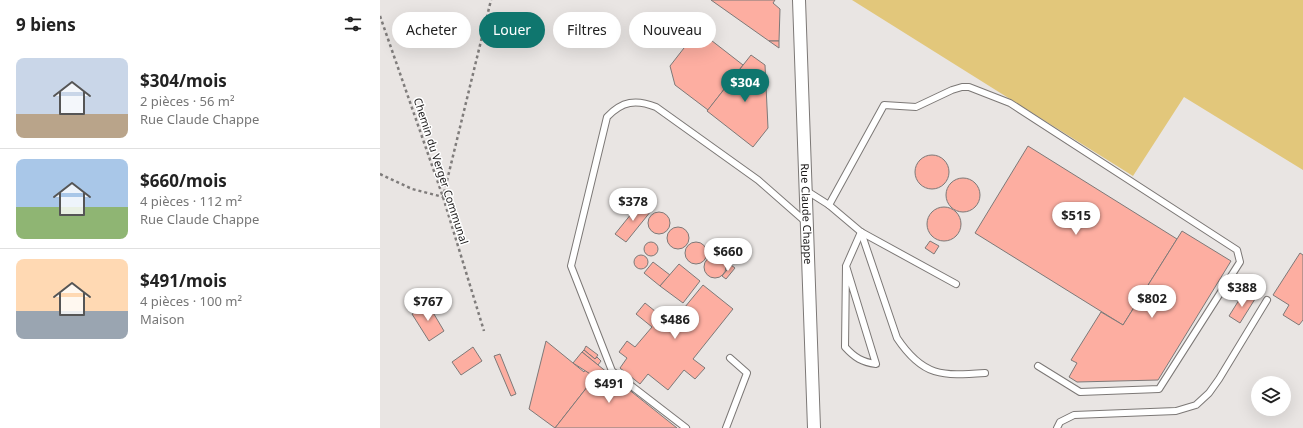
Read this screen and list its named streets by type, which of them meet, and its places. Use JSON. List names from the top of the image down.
{
  "streets": {
    "street": ["Rue Claude Chappe"],
    "path": ["Chemin du Verger Communal"]
  },
  "page": {
    "heading": "9 biens",
    "chip": [
      "Acheter",
      "Louer",
      "Filtres",
      "Nouveau"
    ],
    "list": [
      {
        "name": "$304/mois",
        "note": "2 pièces · 56 m² · Rue Claude Chappe"
      },
      {
        "name": "$660/mois",
        "note": "4 pièces · 112 m² · Rue Claude Chappe"
      },
      {
        "name": "$491/mois",
        "note": "4 pièces · 100 m² · Maison"
      }
    ],
    "price": [
      "$304",
      "$378",
      "$515",
      "$660",
      "$388",
      "$802",
      "$767",
      "$486",
      "$491"
    ]
  }
}
